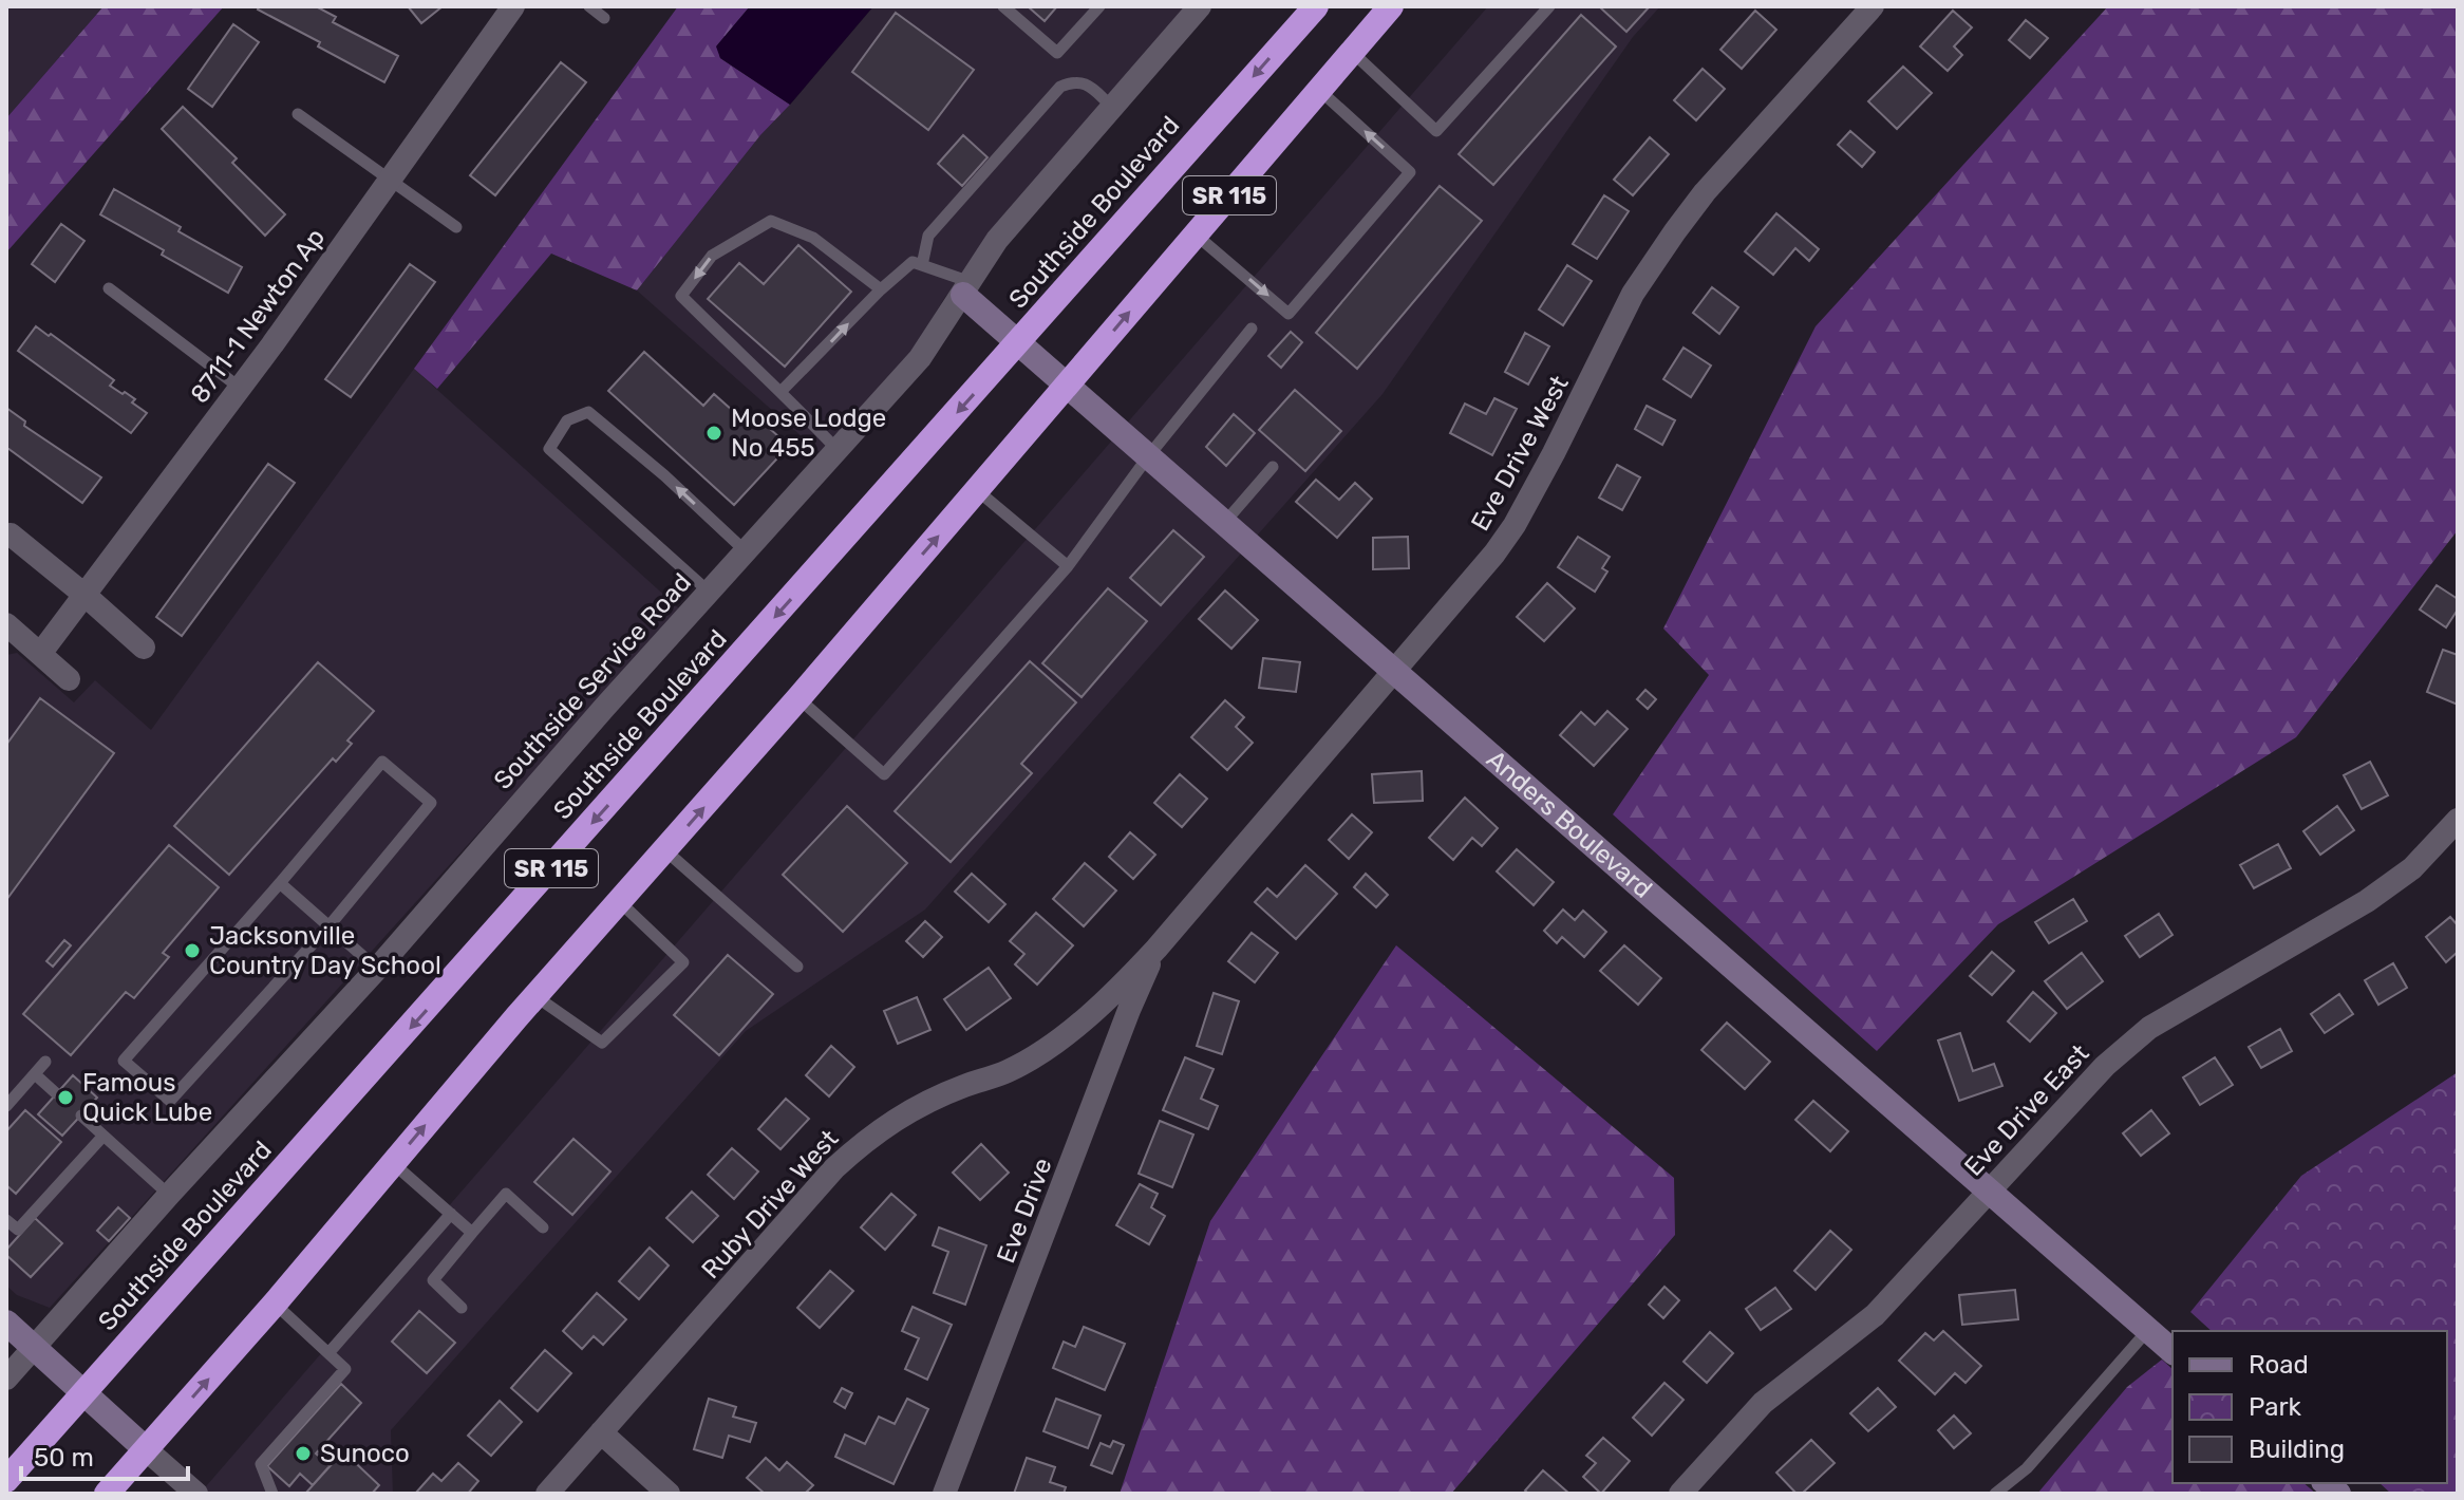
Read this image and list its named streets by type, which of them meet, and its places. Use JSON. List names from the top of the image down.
{
  "streets": {
    "highway": ["SR 115", "Southside Boulevard"],
    "street": [
      "8711-1 Newton Ap",
      "Eve Drive West",
      "Southside Service Road",
      "Anders Boulevard",
      "Eve Drive East",
      "Ruby Drive West",
      "Eve Drive"
    ]
  },
  "crossings": [
    ["SR 115", "Anders Boulevard"],
    ["Southside Boulevard", "Anders Boulevard"],
    ["Eve Drive West", "Anders Boulevard"],
    ["Eve Drive West", "Ruby Drive West"],
    ["Eve Drive West", "Eve Drive"],
    ["Southside Service Road", "Anders Boulevard"],
    ["Anders Boulevard", "Eve Drive East"],
    ["Ruby Drive West", "Eve Drive"]
  ],
  "places": [
    "Moose Lodge No 455",
    "Jacksonville Country Day School",
    "Famous Quick Lube",
    "Sunoco"
  ],
  "legend": ["Road", "Park", "Building"],
  "scale_bar": "50 m"
}
